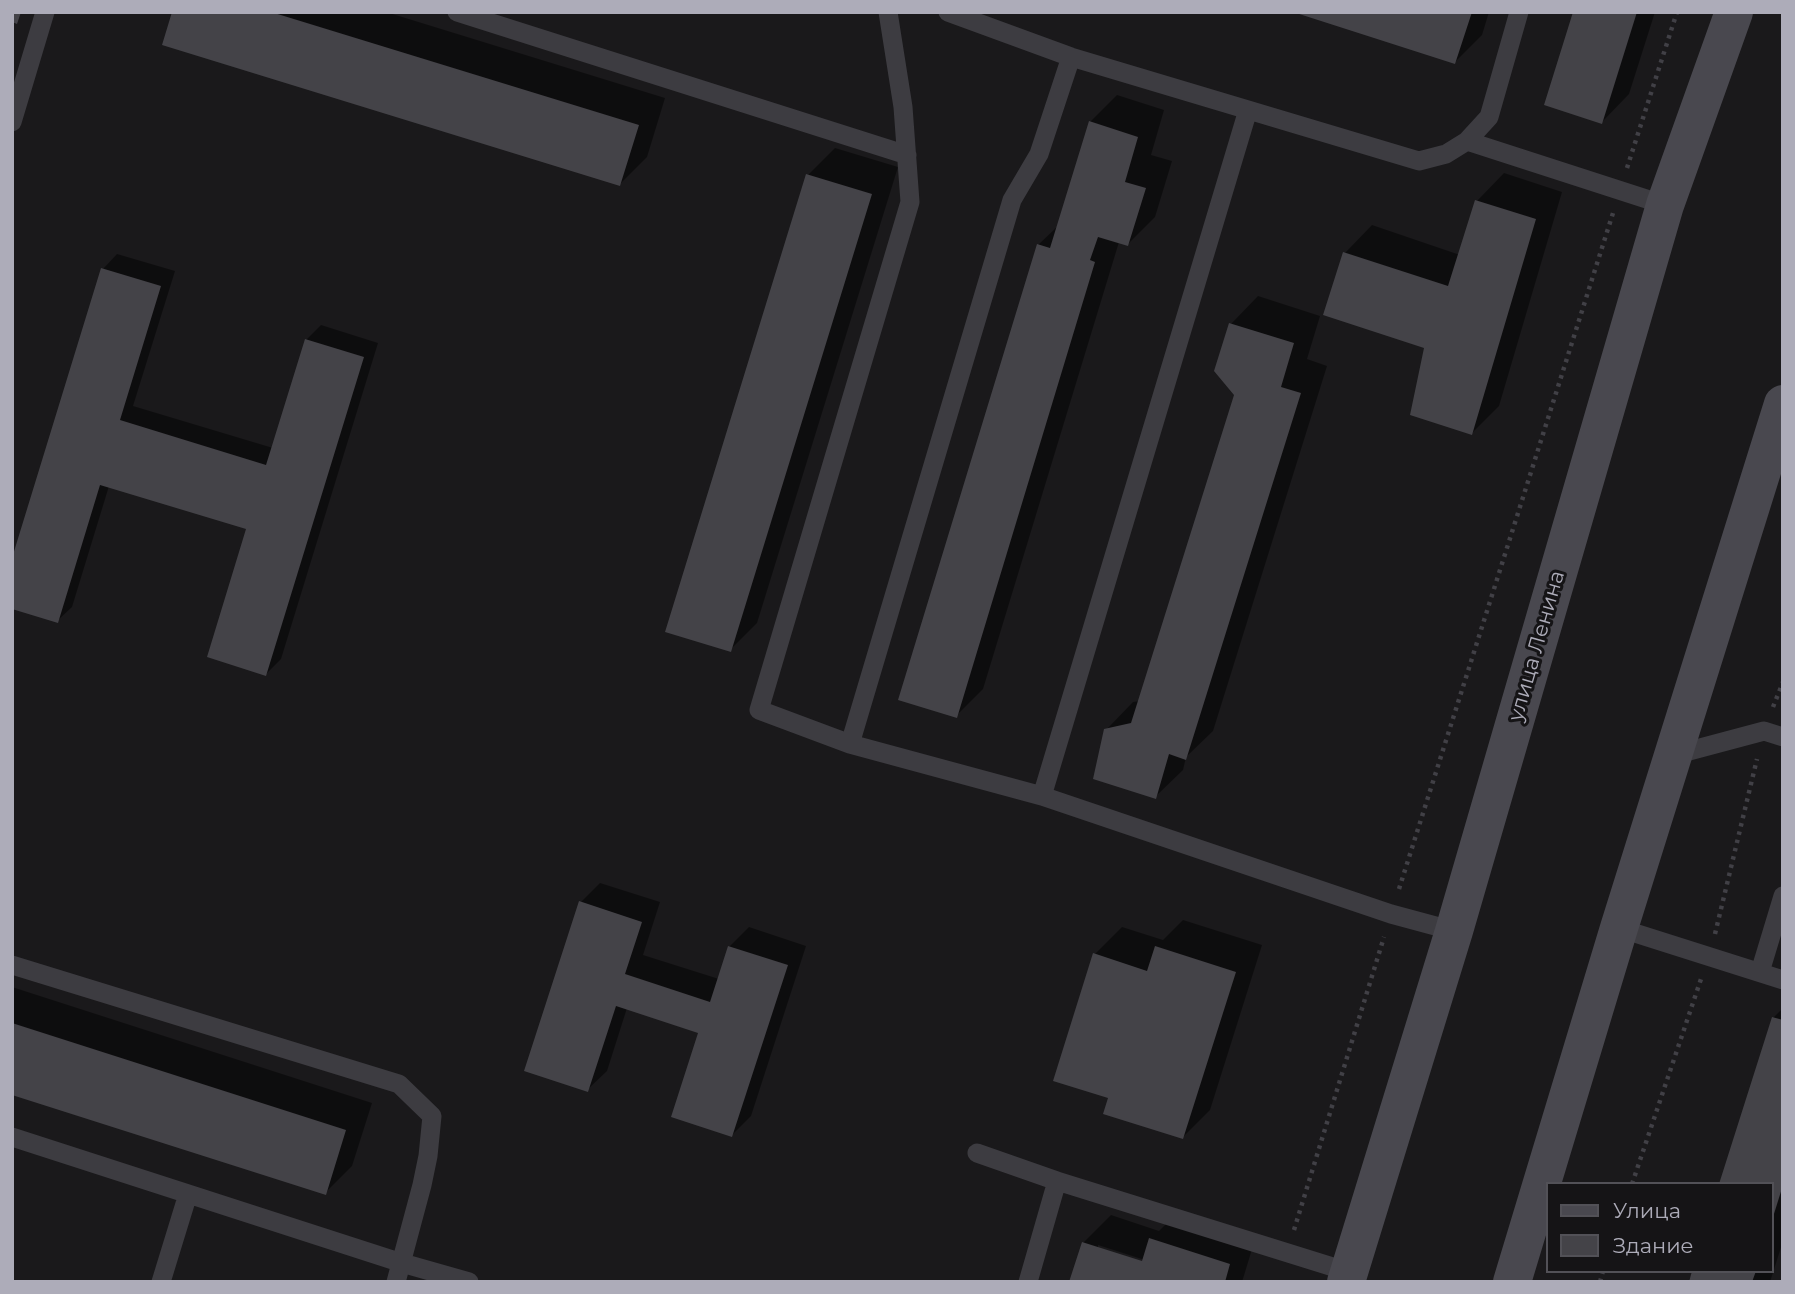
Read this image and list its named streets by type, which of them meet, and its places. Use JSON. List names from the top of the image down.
{
  "streets": {
    "street": ["улица Ленина"]
  },
  "legend": ["Улица", "Здание"]
}
